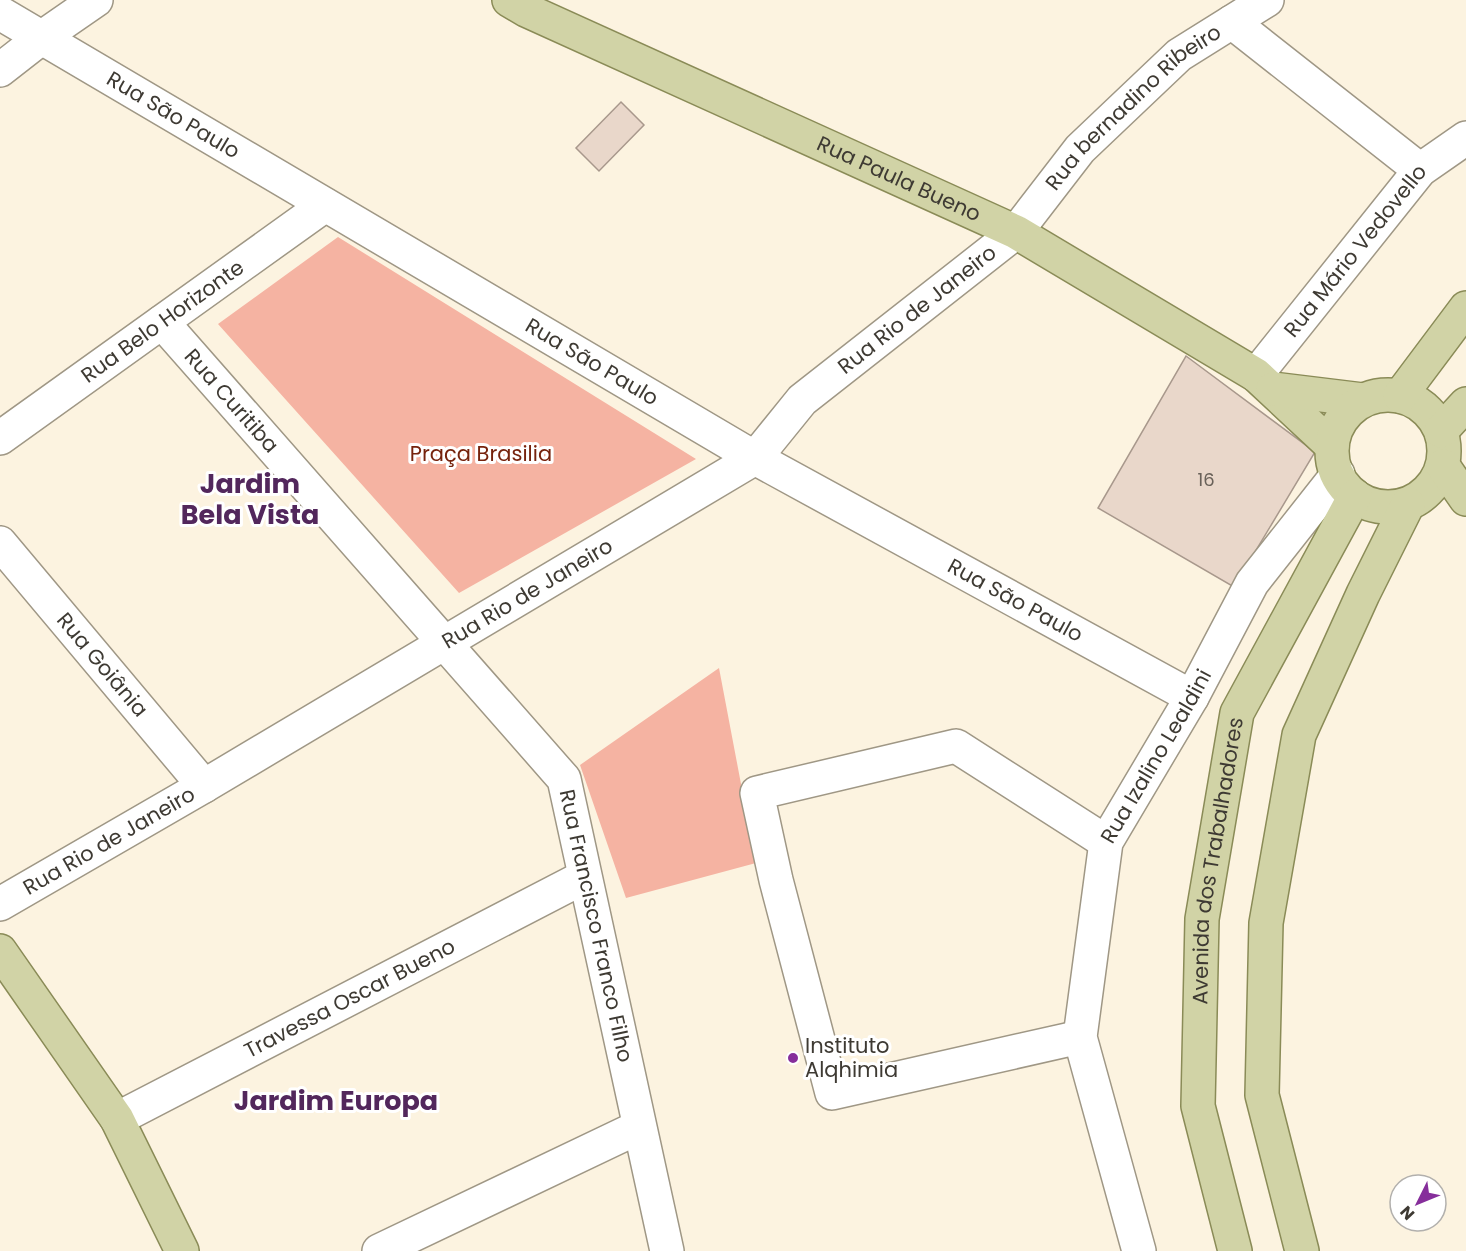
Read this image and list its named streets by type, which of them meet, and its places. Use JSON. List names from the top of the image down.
{
  "streets": {
    "main road": ["Rua Paula Bueno", "Avenida dos Trabalhadores"],
    "street": [
      "Rua bernadino Ribeiro",
      "Rua São Paulo",
      "Rua Mário Vedovello",
      "Rua Rio de Janeiro",
      "Rua Belo Horizonte",
      "Rua Curitiba",
      "Rua Goiânia",
      "Rua Izalino Lealdini",
      "Rua Francisco Franco Filho",
      "Travessa Oscar Bueno"
    ]
  },
  "crossings": [
    ["Rua bernadino Ribeiro", "Rua Paula Bueno"],
    ["Rua bernadino Ribeiro", "Rua Rio de Janeiro"],
    ["Rua São Paulo", "Rua Rio de Janeiro"],
    ["Rua São Paulo", "Rua Belo Horizonte"],
    ["Rua São Paulo", "Rua Izalino Lealdini"],
    ["Rua Paula Bueno", "Rua Mário Vedovello"],
    ["Rua Paula Bueno", "Rua Rio de Janeiro"],
    ["Rua Paula Bueno", "Rua Izalino Lealdini"],
    ["Rua Paula Bueno", "Avenida dos Trabalhadores"],
    ["Rua Rio de Janeiro", "Rua Curitiba"],
    ["Rua Rio de Janeiro", "Rua Goiânia"],
    ["Rua Rio de Janeiro", "Rua Francisco Franco Filho"],
    ["Rua Belo Horizonte", "Rua Curitiba"],
    ["Rua Curitiba", "Rua Francisco Franco Filho"],
    ["Rua Izalino Lealdini", "Avenida dos Trabalhadores"],
    ["Rua Francisco Franco Filho", "Travessa Oscar Bueno"]
  ],
  "districts": ["Jardim Bela Vista", "Jardim Europa"],
  "parks": ["Praça Brasilia"],
  "places": ["Instituto Alqhimia"],
  "house_numbers": ["16"],
  "north": "bottom left"
}
